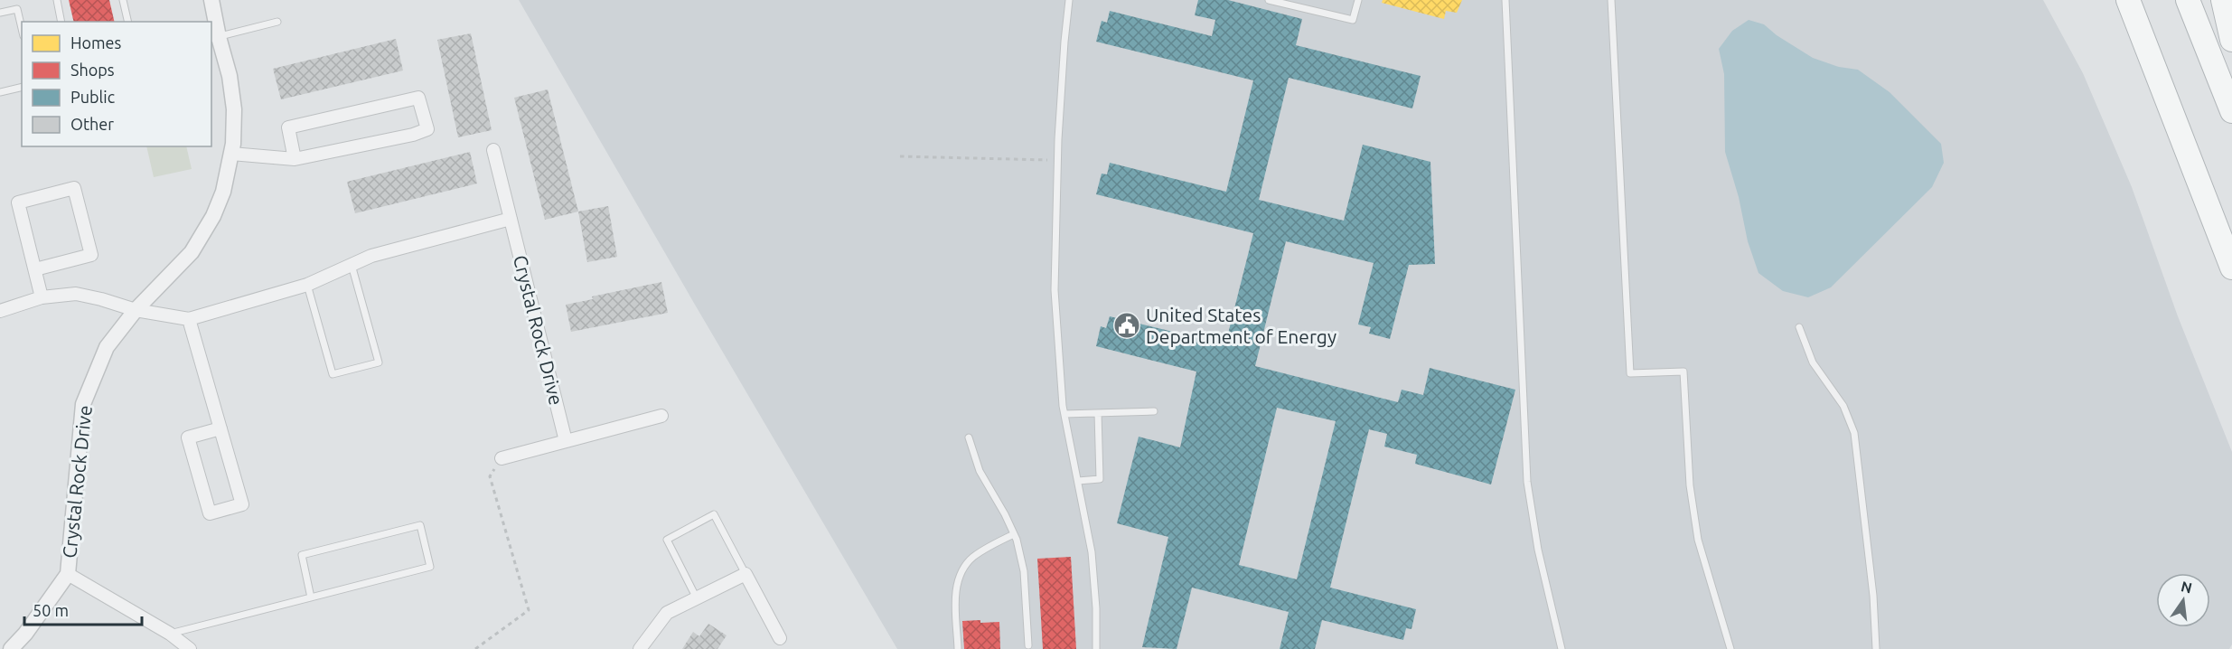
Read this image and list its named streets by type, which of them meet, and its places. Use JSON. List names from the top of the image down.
{
  "streets": {
    "street": ["Crystal Rock Drive"]
  },
  "places": {
    "public building": ["United States Department of Energy"]
  },
  "legend": [
    "Homes",
    "Shops",
    "Public",
    "Other"
  ],
  "scale_bar": "50 m",
  "north": "top"
}
